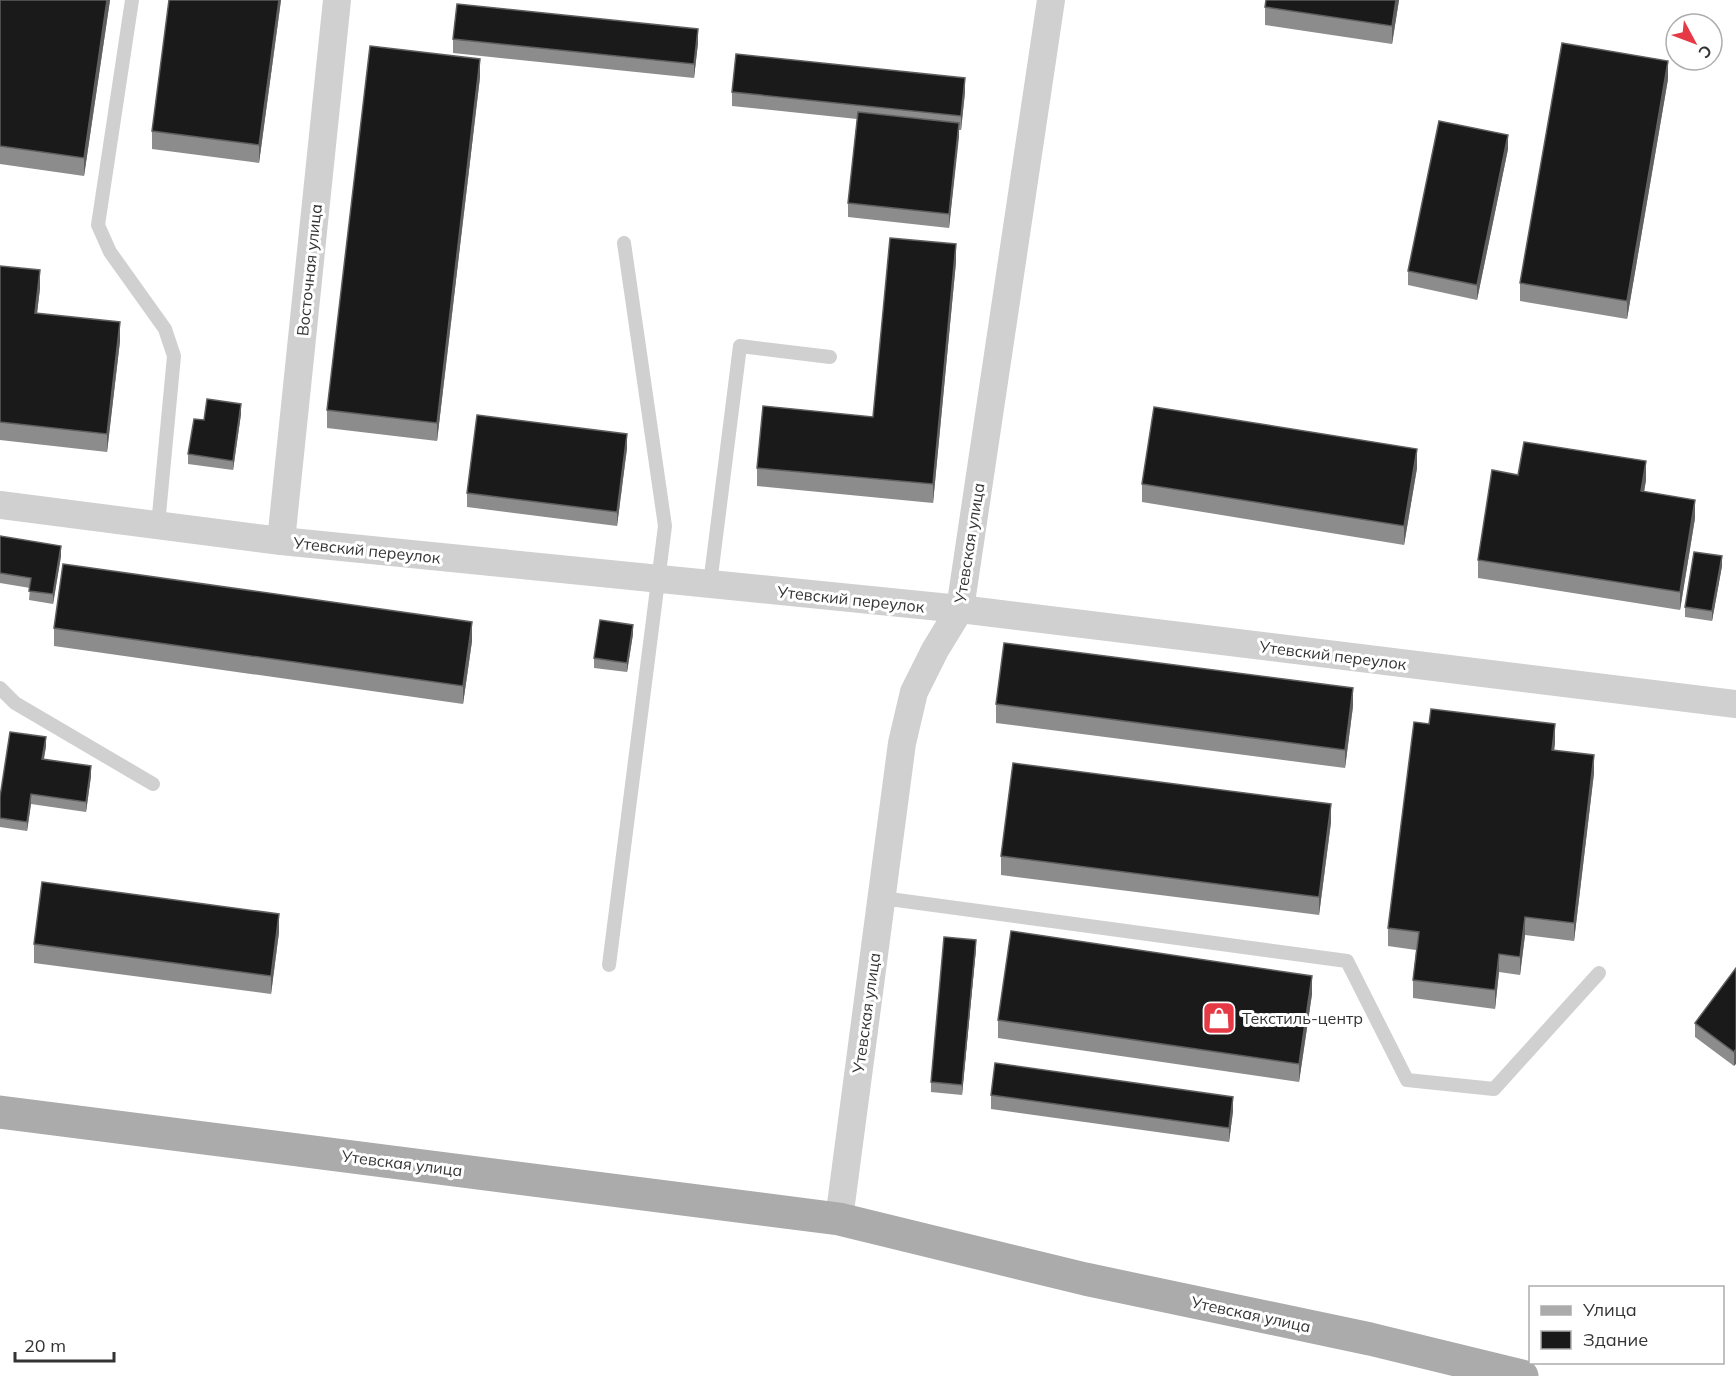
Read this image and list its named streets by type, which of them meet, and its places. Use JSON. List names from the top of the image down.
{
  "streets": {
    "main road": ["Утевская улица"],
    "street": ["Восточная улица", "Утевский переулок"]
  },
  "crossings": [
    ["Восточная улица", "Утевский переулок"],
    ["Утевская улица", "Утевский переулок"]
  ],
  "places": {
    "shop": ["Текстиль-центр"]
  },
  "legend": ["Улица", "Здание"],
  "scale_bar": "20 m",
  "north": "bottom right"
}
